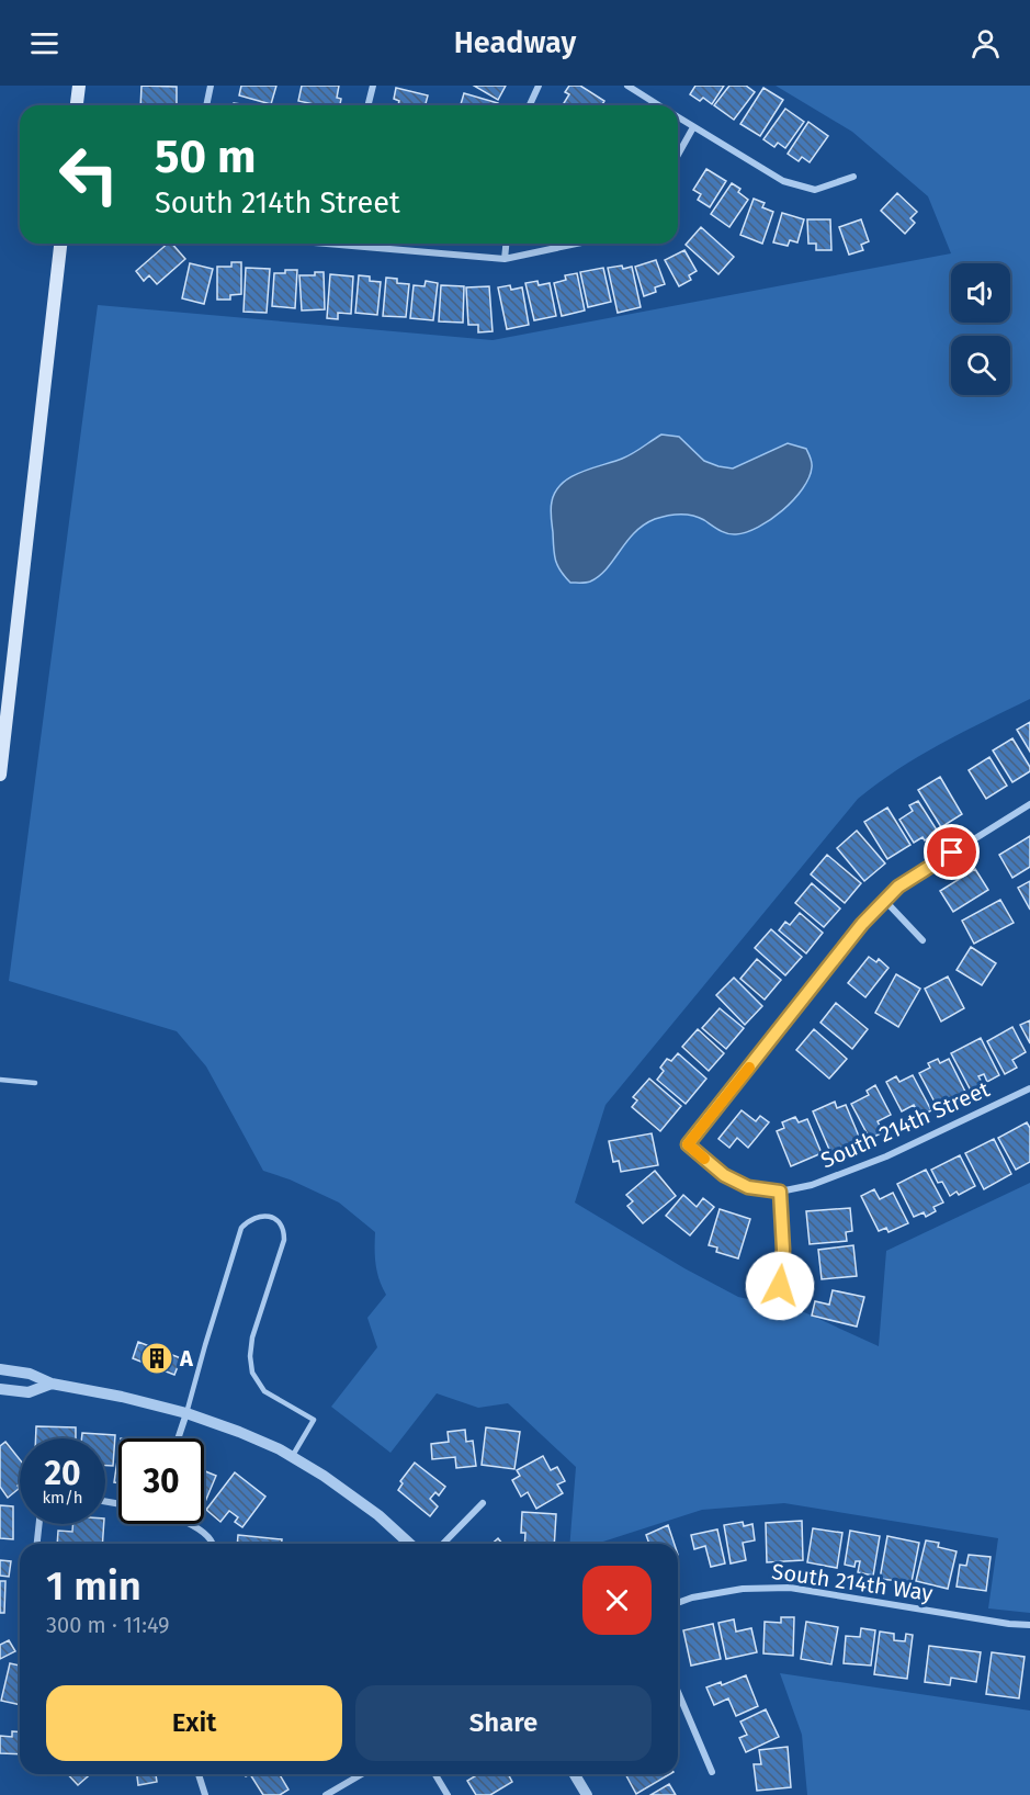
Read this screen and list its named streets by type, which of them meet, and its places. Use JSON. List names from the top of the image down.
{
  "streets": {
    "street": ["South 214th Street", "South 214th Way"]
  },
  "places": {
    "building": ["A"]
  },
  "page": {
    "header": "Headway",
    "turn": ["50 m", "South 214th Street"],
    "speed": "20 km/h",
    "limit": "30",
    "heading": ["1 min", "300 m · 11:49"],
    "buttons": ["Exit", "Share"]
  }
}
